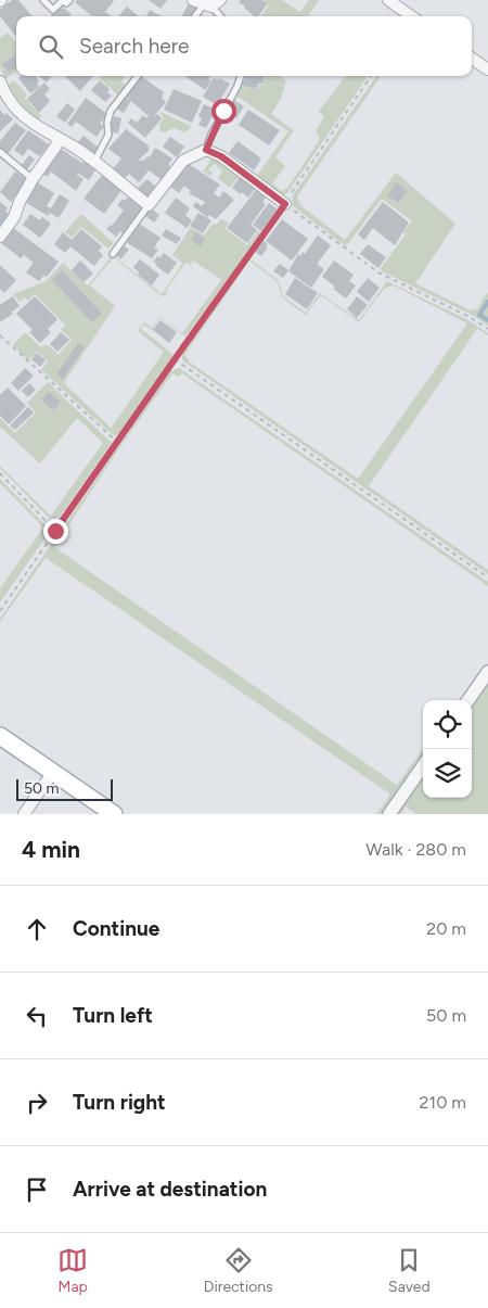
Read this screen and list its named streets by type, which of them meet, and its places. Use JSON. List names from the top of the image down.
{
  "scale_bar": "50 m",
  "page": {
    "search": "Search here",
    "scale": "50 m",
    "heading": ["4 min", "Walk · 280 m"],
    "list": [
      ["Continue", "20 m"],
      ["Turn left", "50 m"],
      ["Turn right", "210 m"],
      "Arrive at destination"
    ],
    "nav": ["Map", "Directions", "Saved"]
  }
}
